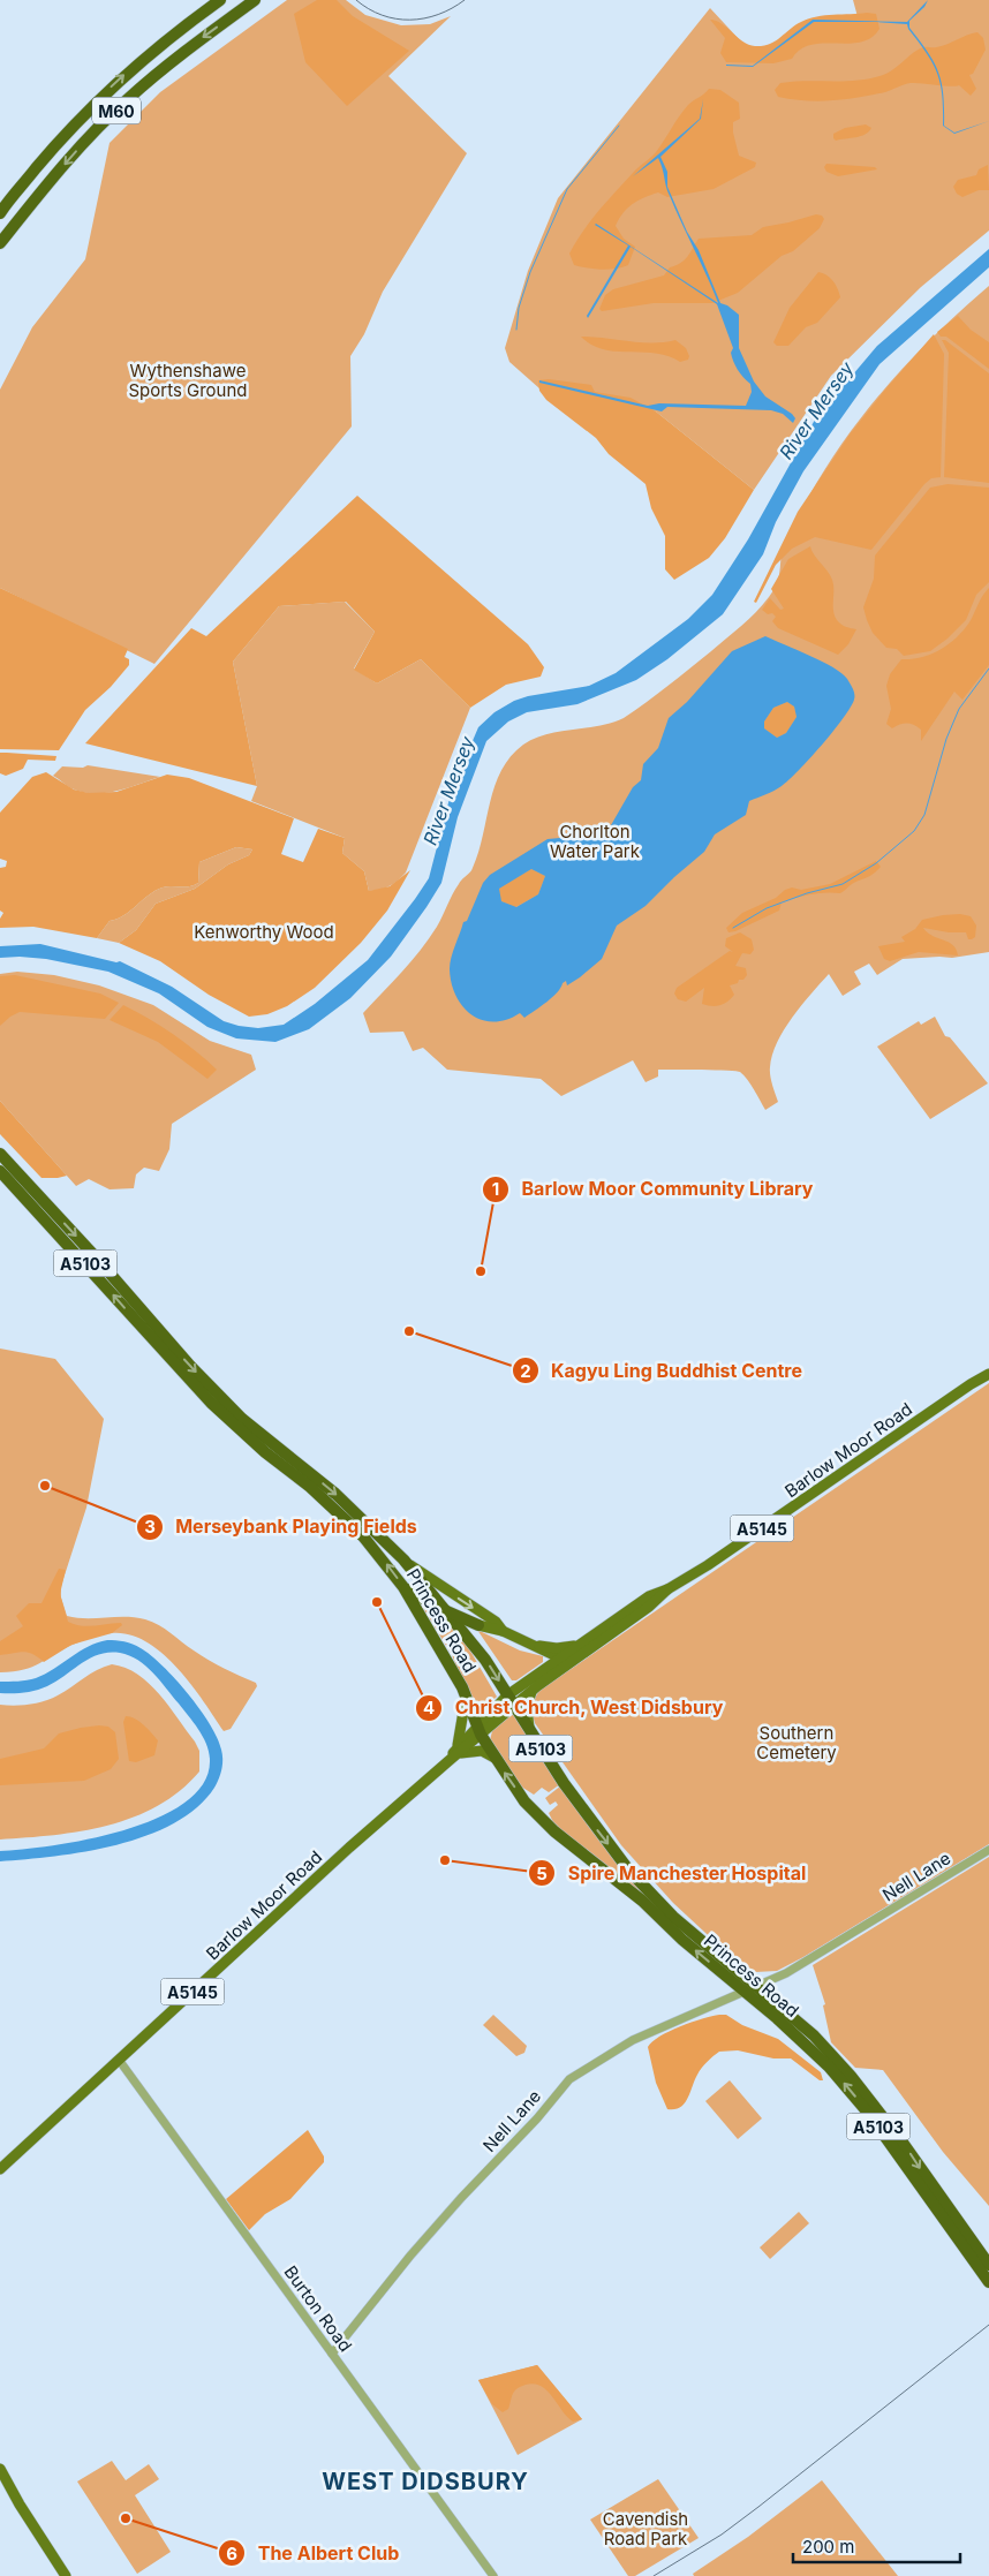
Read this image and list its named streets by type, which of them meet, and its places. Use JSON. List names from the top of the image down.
{
  "streets": {
    "highway": ["M60", "A5103", "Princess Road"],
    "main road": ["Barlow Moor Road", "A5145"],
    "street": ["Nell Lane", "Burton Road"]
  },
  "crossings": [
    ["A5103", "A5145"],
    ["A5103", "Princess Road"],
    ["Barlow Moor Road", "A5145"],
    ["Barlow Moor Road", "Princess Road"],
    ["Barlow Moor Road", "Burton Road"],
    ["A5145", "Princess Road"],
    ["Princess Road", "Nell Lane"],
    ["Nell Lane", "Burton Road"]
  ],
  "districts": ["WEST DIDSBURY"],
  "water": ["River Mersey"],
  "parks": [
    "Wythenshawe Sports Ground",
    "Chorlton Water Park",
    "Kenworthy Wood",
    "Southern Cemetery",
    "Cavendish Road Park"
  ],
  "places": [
    "Barlow Moor Community Library",
    "Kagyu Ling Buddhist Centre",
    "Merseybank Playing Fields",
    "Christ Church, West Didsbury",
    "Spire Manchester Hospital",
    "The Albert Club"
  ],
  "scale_bar": "200 m"
}
